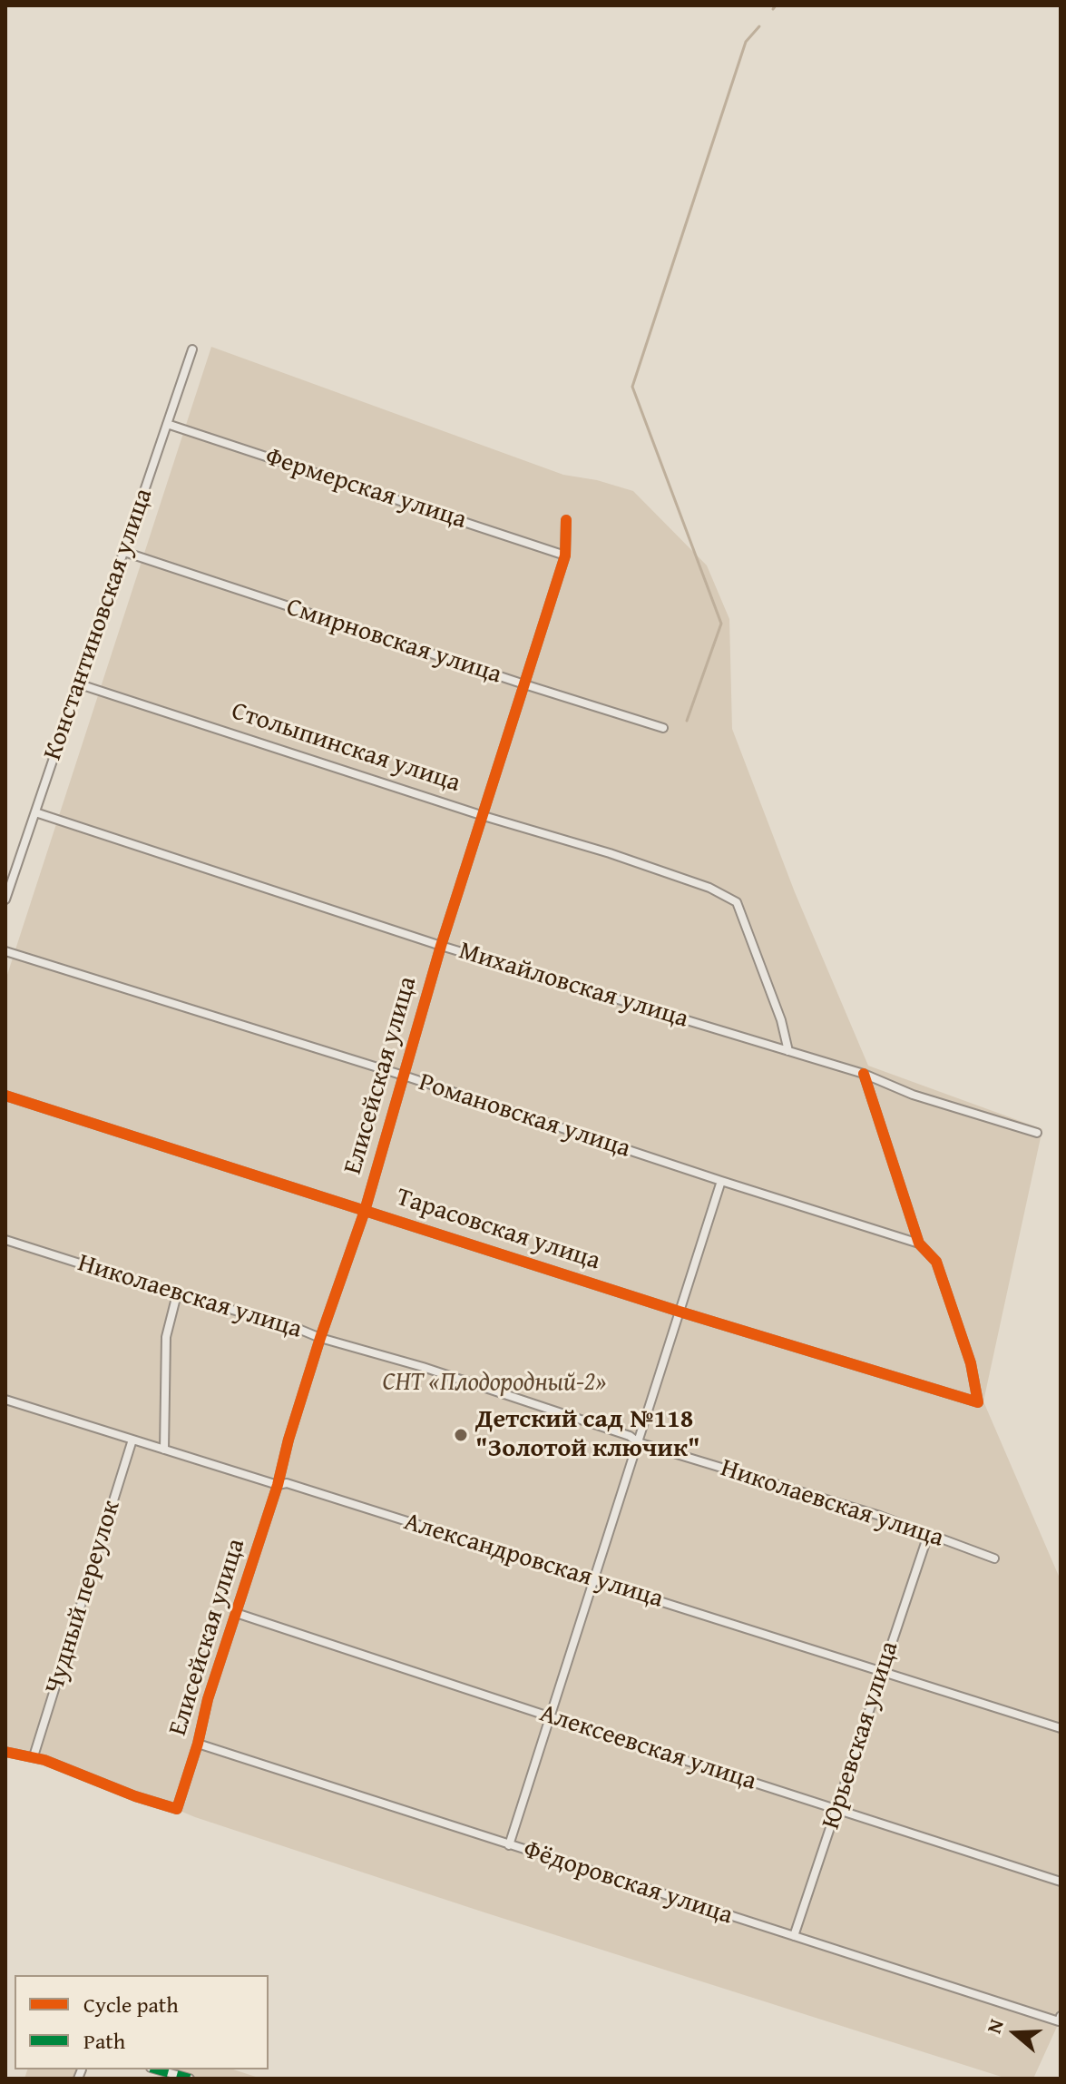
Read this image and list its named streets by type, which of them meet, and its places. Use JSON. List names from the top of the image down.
{
  "streets": {
    "street": [
      "Фермерская улица",
      "Константиновская улица",
      "Смирновская улица",
      "Столыпинская улица",
      "Михайловская улица",
      "Елисейская улица",
      "Романовская улица",
      "Тарасовская улица",
      "Николаевская улица",
      "Александровская улица",
      "Чудный переулок",
      "Юрьевская улица",
      "Алексеевская улица",
      "Фёдоровская улица"
    ]
  },
  "crossings": [
    ["Фермерская улица", "Константиновская улица"],
    ["Фермерская улица", "Елисейская улица"],
    ["Константиновская улица", "Смирновская улица"],
    ["Константиновская улица", "Столыпинская улица"],
    ["Константиновская улица", "Михайловская улица"],
    ["Смирновская улица", "Елисейская улица"],
    ["Столыпинская улица", "Михайловская улица"],
    ["Столыпинская улица", "Елисейская улица"],
    ["Михайловская улица", "Елисейская улица"],
    ["Елисейская улица", "Романовская улица"],
    ["Елисейская улица", "Тарасовская улица"],
    ["Елисейская улица", "Николаевская улица"],
    ["Елисейская улица", "Александровская улица"],
    ["Елисейская улица", "Чудный переулок"],
    ["Елисейская улица", "Алексеевская улица"],
    ["Елисейская улица", "Фёдоровская улица"],
    ["Романовская улица", "Тарасовская улица"],
    ["Николаевская улица", "Юрьевская улица"],
    ["Александровская улица", "Чудный переулок"],
    ["Александровская улица", "Юрьевская улица"],
    ["Юрьевская улица", "Алексеевская улица"],
    ["Юрьевская улица", "Фёдоровская улица"]
  ],
  "parks": ["СНТ «Плодородный-2»"],
  "places": ["Детский сад №118 \"Золотой ключик\""],
  "legend": ["Cycle path", "Path"],
  "north": "left"
}
